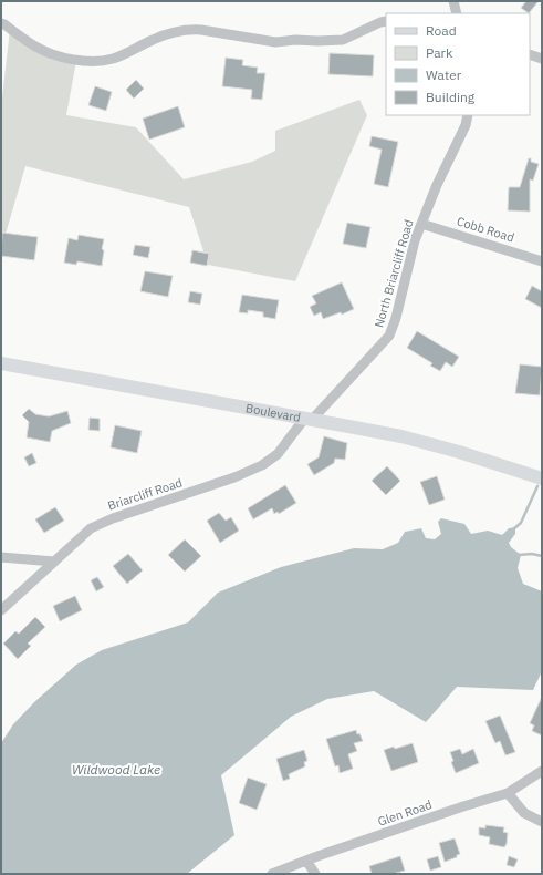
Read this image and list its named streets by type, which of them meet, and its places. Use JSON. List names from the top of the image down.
{
  "streets": {
    "main road": ["Boulevard"],
    "street": [
      "Cobb Road",
      "North Briarcliff Road",
      "Briarcliff Road",
      "Glen Road"
    ]
  },
  "crossings": [
    ["Cobb Road", "North Briarcliff Road"],
    ["North Briarcliff Road", "Boulevard"],
    ["North Briarcliff Road", "Briarcliff Road"],
    ["Boulevard", "Briarcliff Road"]
  ],
  "water": ["Wildwood Lake"],
  "legend": [
    "Road",
    "Park",
    "Water",
    "Building"
  ]
}
